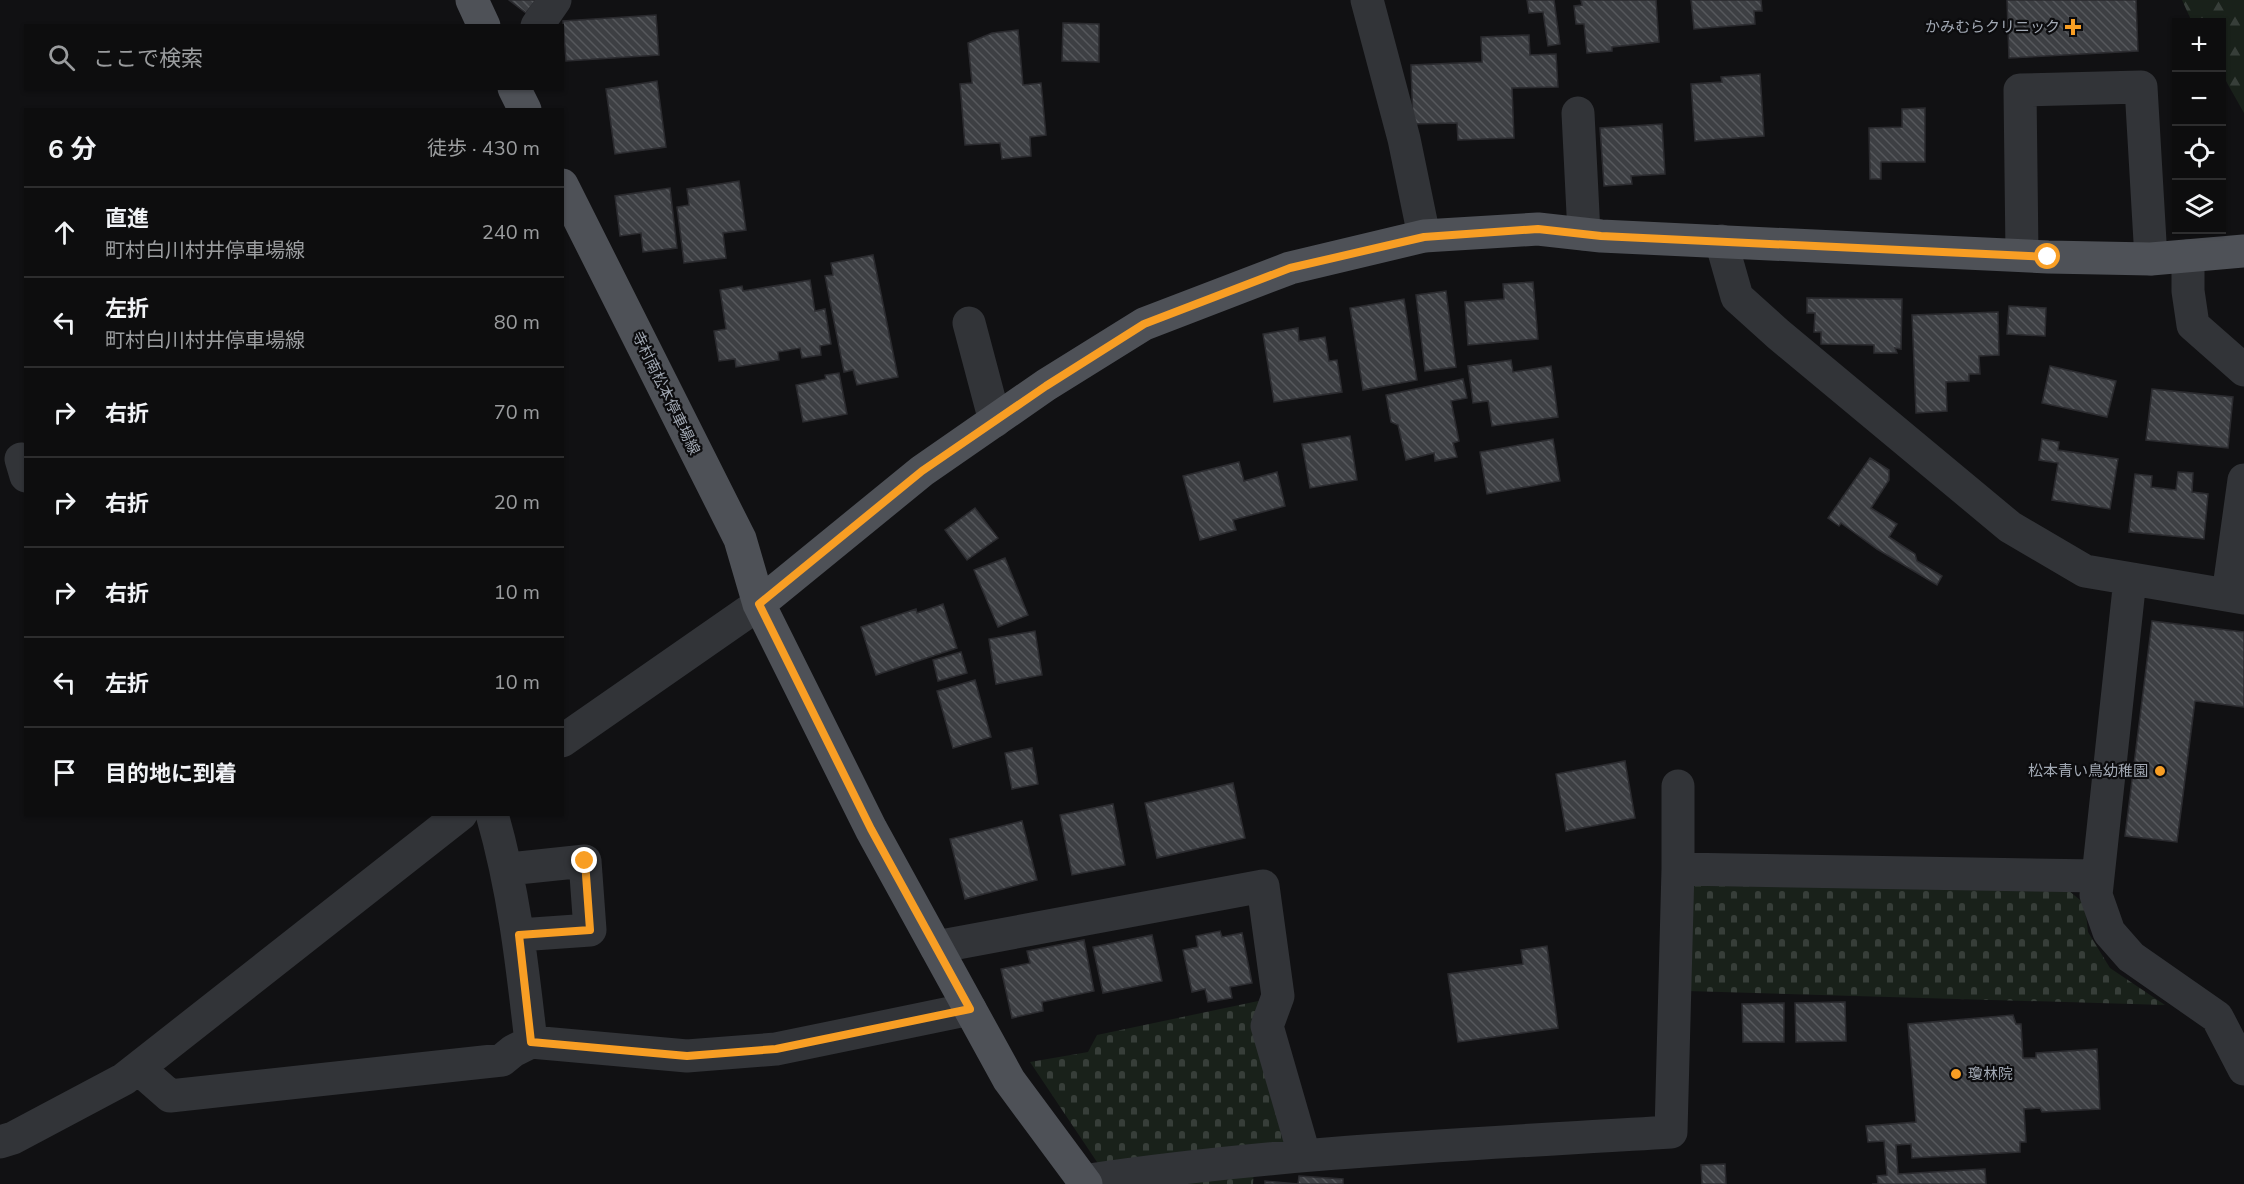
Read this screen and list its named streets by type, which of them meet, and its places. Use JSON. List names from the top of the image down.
{
  "streets": {
    "main road": ["寺村南松本停車場線"]
  },
  "places": {
    "health": ["かみむらクリニック"],
    "other": ["松本青い鳥幼稚園", "瓊林院"]
  },
  "page": {
    "map_buttons": ["+", "−"],
    "search": "ここで検索",
    "heading": ["6 分", "徒歩 · 430 m"],
    "list": [
      ["直進", "町村白川村井停車場線", "240 m"],
      ["左折", "町村白川村井停車場線", "80 m"],
      ["右折", "70 m"],
      ["右折", "20 m"],
      ["右折", "10 m"],
      ["左折", "10 m"],
      "目的地に到着"
    ]
  }
}
